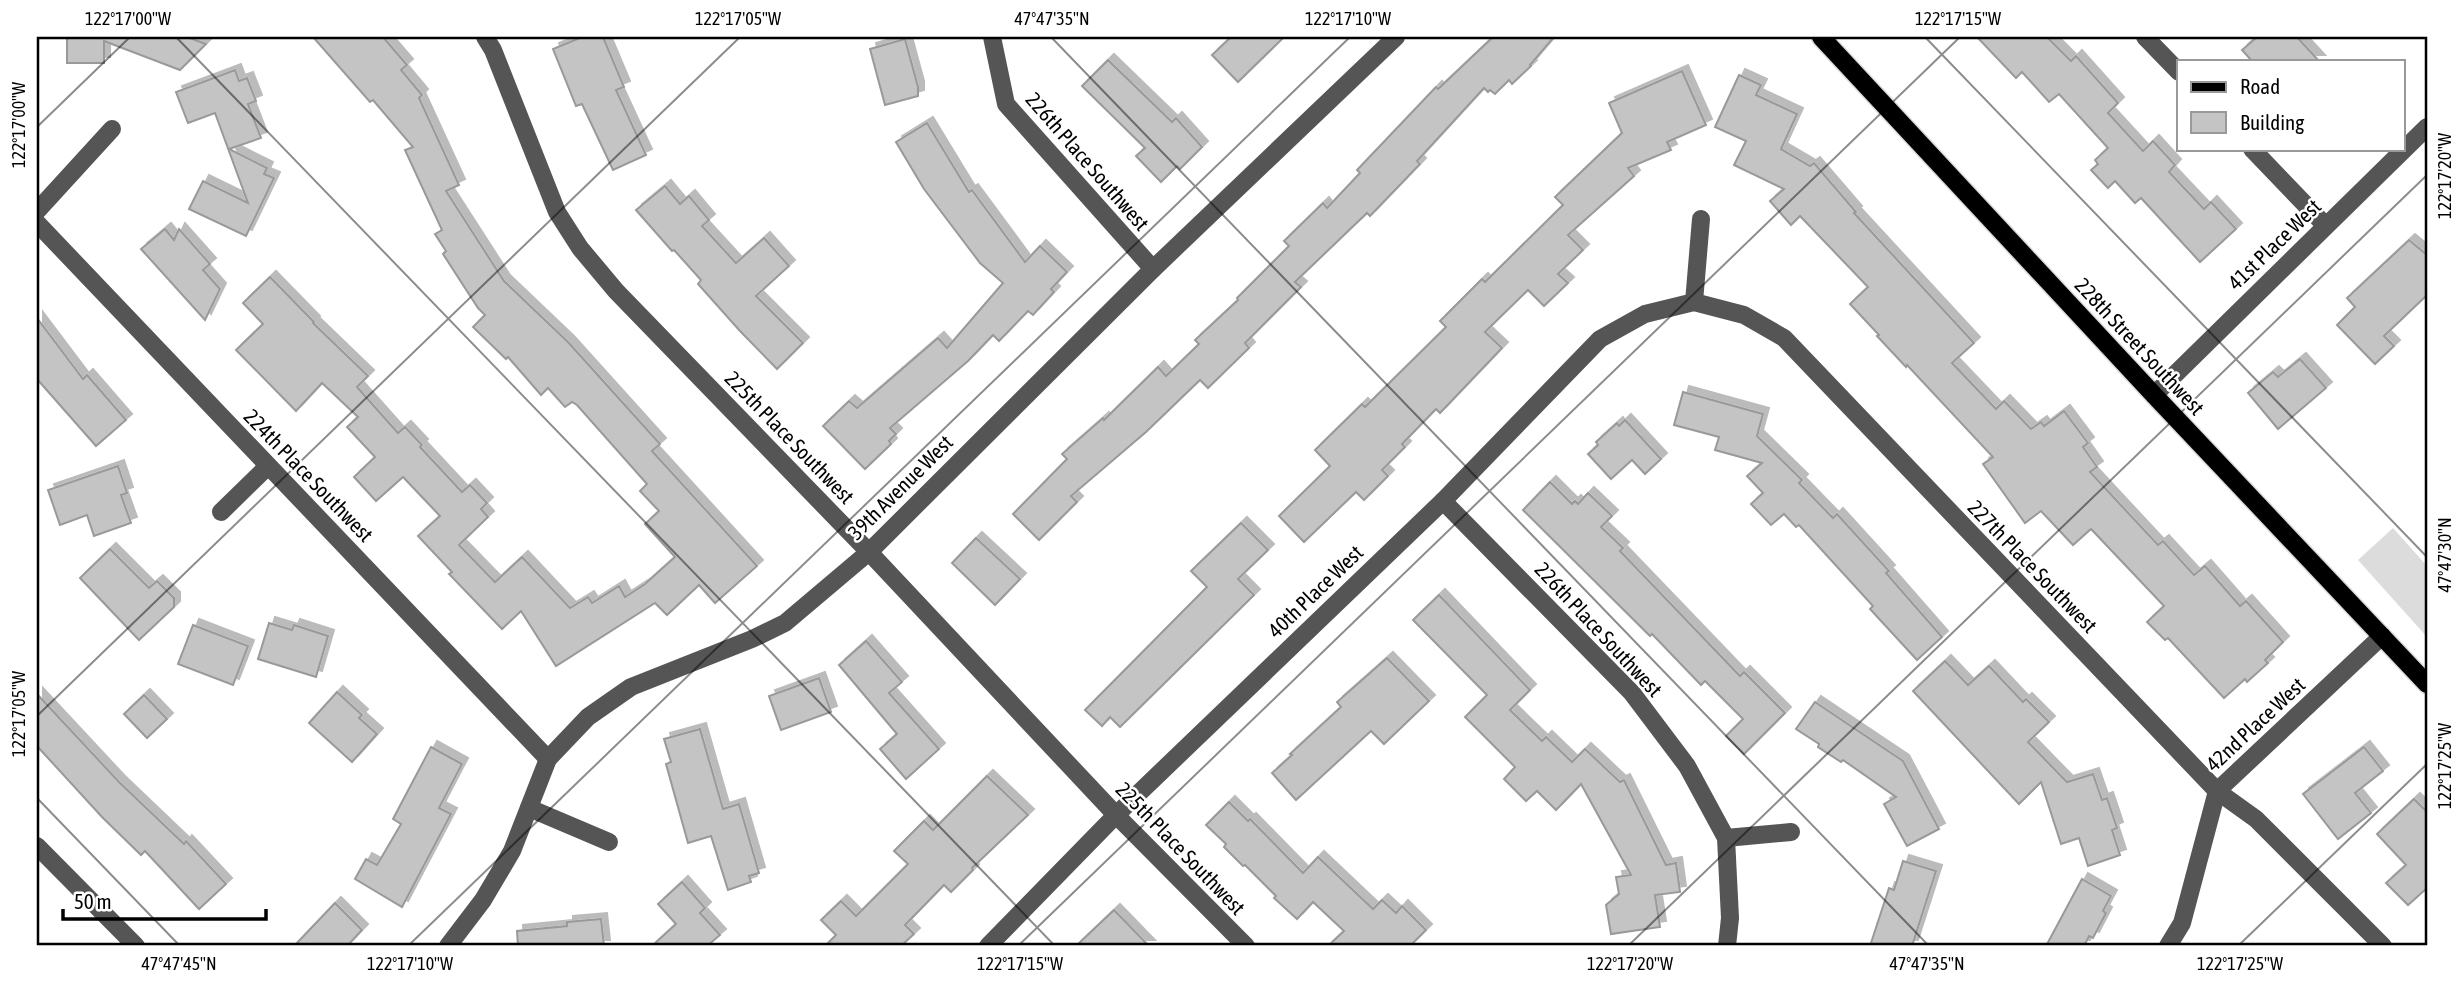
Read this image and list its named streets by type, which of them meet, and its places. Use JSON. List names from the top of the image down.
{
  "streets": {
    "main road": ["228th Street Southwest"],
    "street": [
      "226th Place Southwest",
      "41st Place West",
      "225th Place Southwest",
      "224th Place Southwest",
      "39th Avenue West",
      "227th Place Southwest",
      "40th Place West",
      "42nd Place West"
    ]
  },
  "crossings": [
    ["226th Place Southwest", "39th Avenue West"],
    ["226th Place Southwest", "40th Place West"],
    ["41st Place West", "228th Street Southwest"],
    ["228th Street Southwest", "42nd Place West"],
    ["225th Place Southwest", "39th Avenue West"],
    ["225th Place Southwest", "40th Place West"],
    ["224th Place Southwest", "39th Avenue West"],
    ["227th Place Southwest", "40th Place West"],
    ["227th Place Southwest", "42nd Place West"]
  ],
  "legend": ["Road", "Building"],
  "scale_bar": "50 m",
  "coordinates": [
    "122°17'00\"W",
    "122°17'05\"W",
    "47°47'35\"N",
    "122°17'10\"W",
    "122°17'15\"W",
    "122°17'20\"W",
    "47°47'30\"N",
    "122°17'25\"W",
    "47°47'45\"N"
  ]
}
